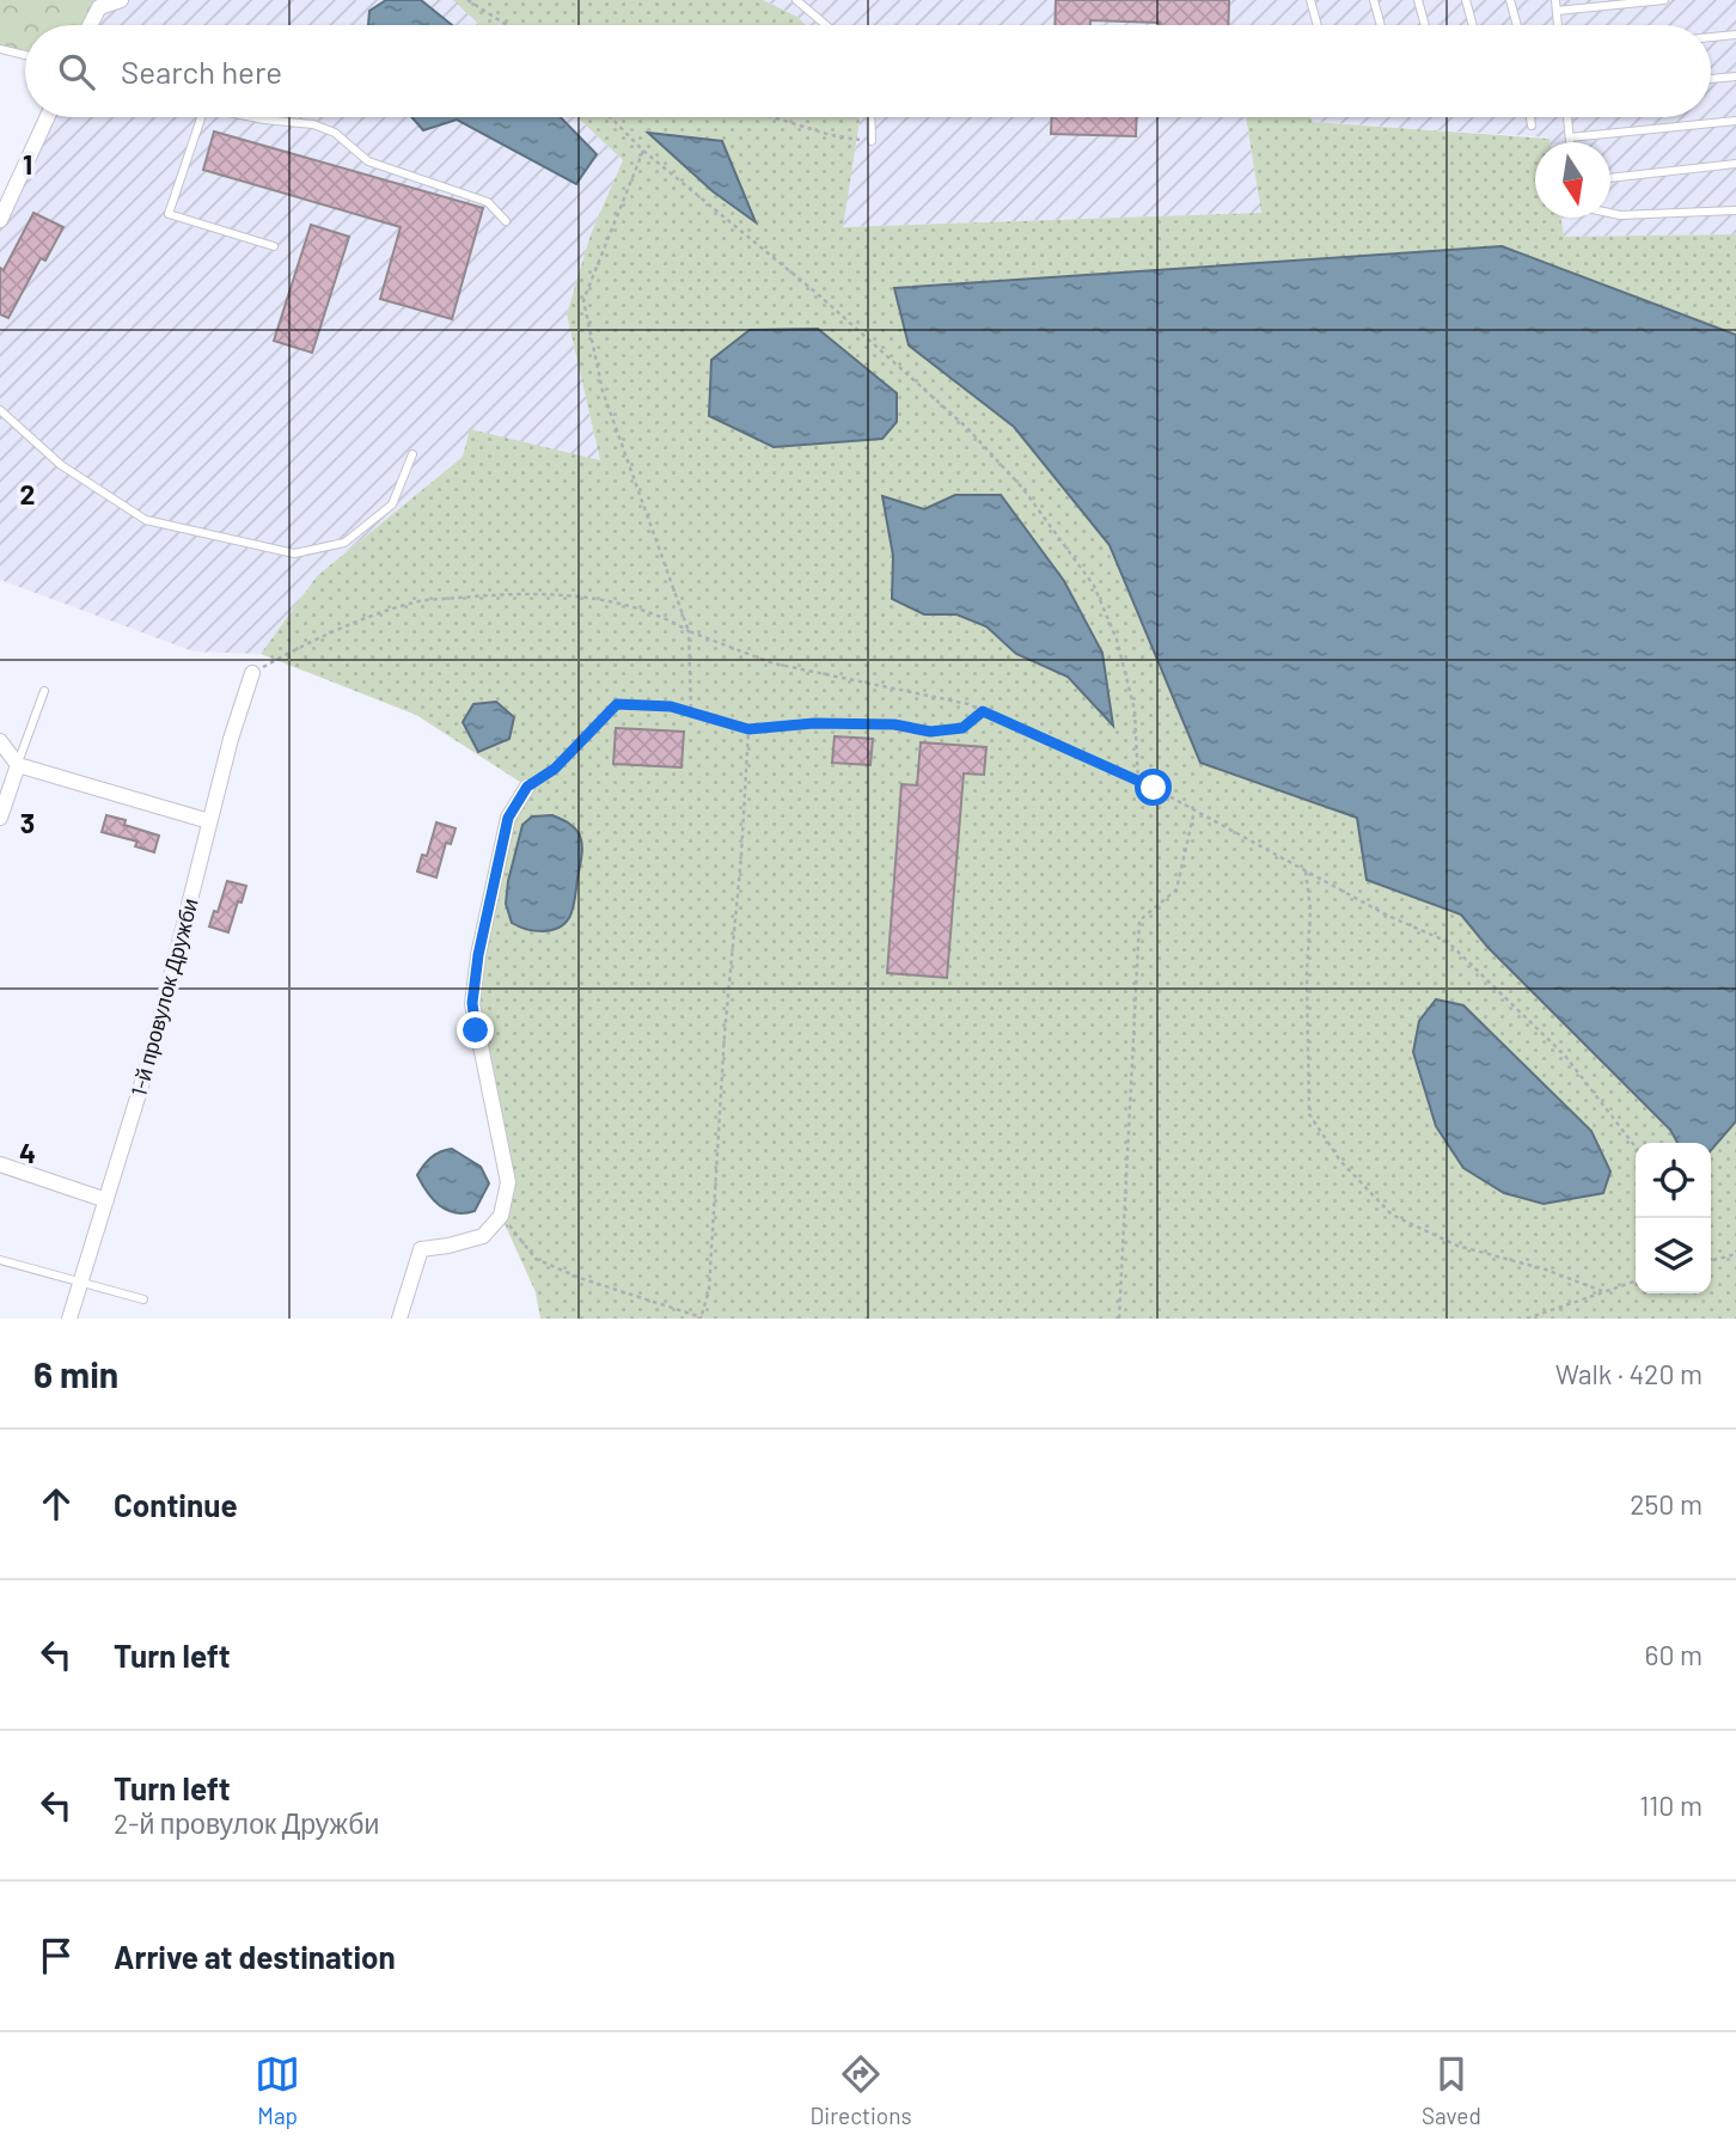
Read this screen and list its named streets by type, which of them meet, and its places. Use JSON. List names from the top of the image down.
{
  "streets": {
    "street": ["1-й провулок Дружби"]
  },
  "north": "bottom",
  "page": {
    "search": "Search here",
    "heading": ["6 min", "Walk · 420 m"],
    "list": [
      ["Continue", "250 m"],
      ["Turn left", "60 m"],
      ["Turn left", "2-й провулок Дружби", "110 m"],
      "Arrive at destination"
    ],
    "nav": ["Map", "Directions", "Saved"]
  },
  "grid": {
    "rows": [
      "1",
      "2",
      "3",
      "4"
    ]
  }
}
